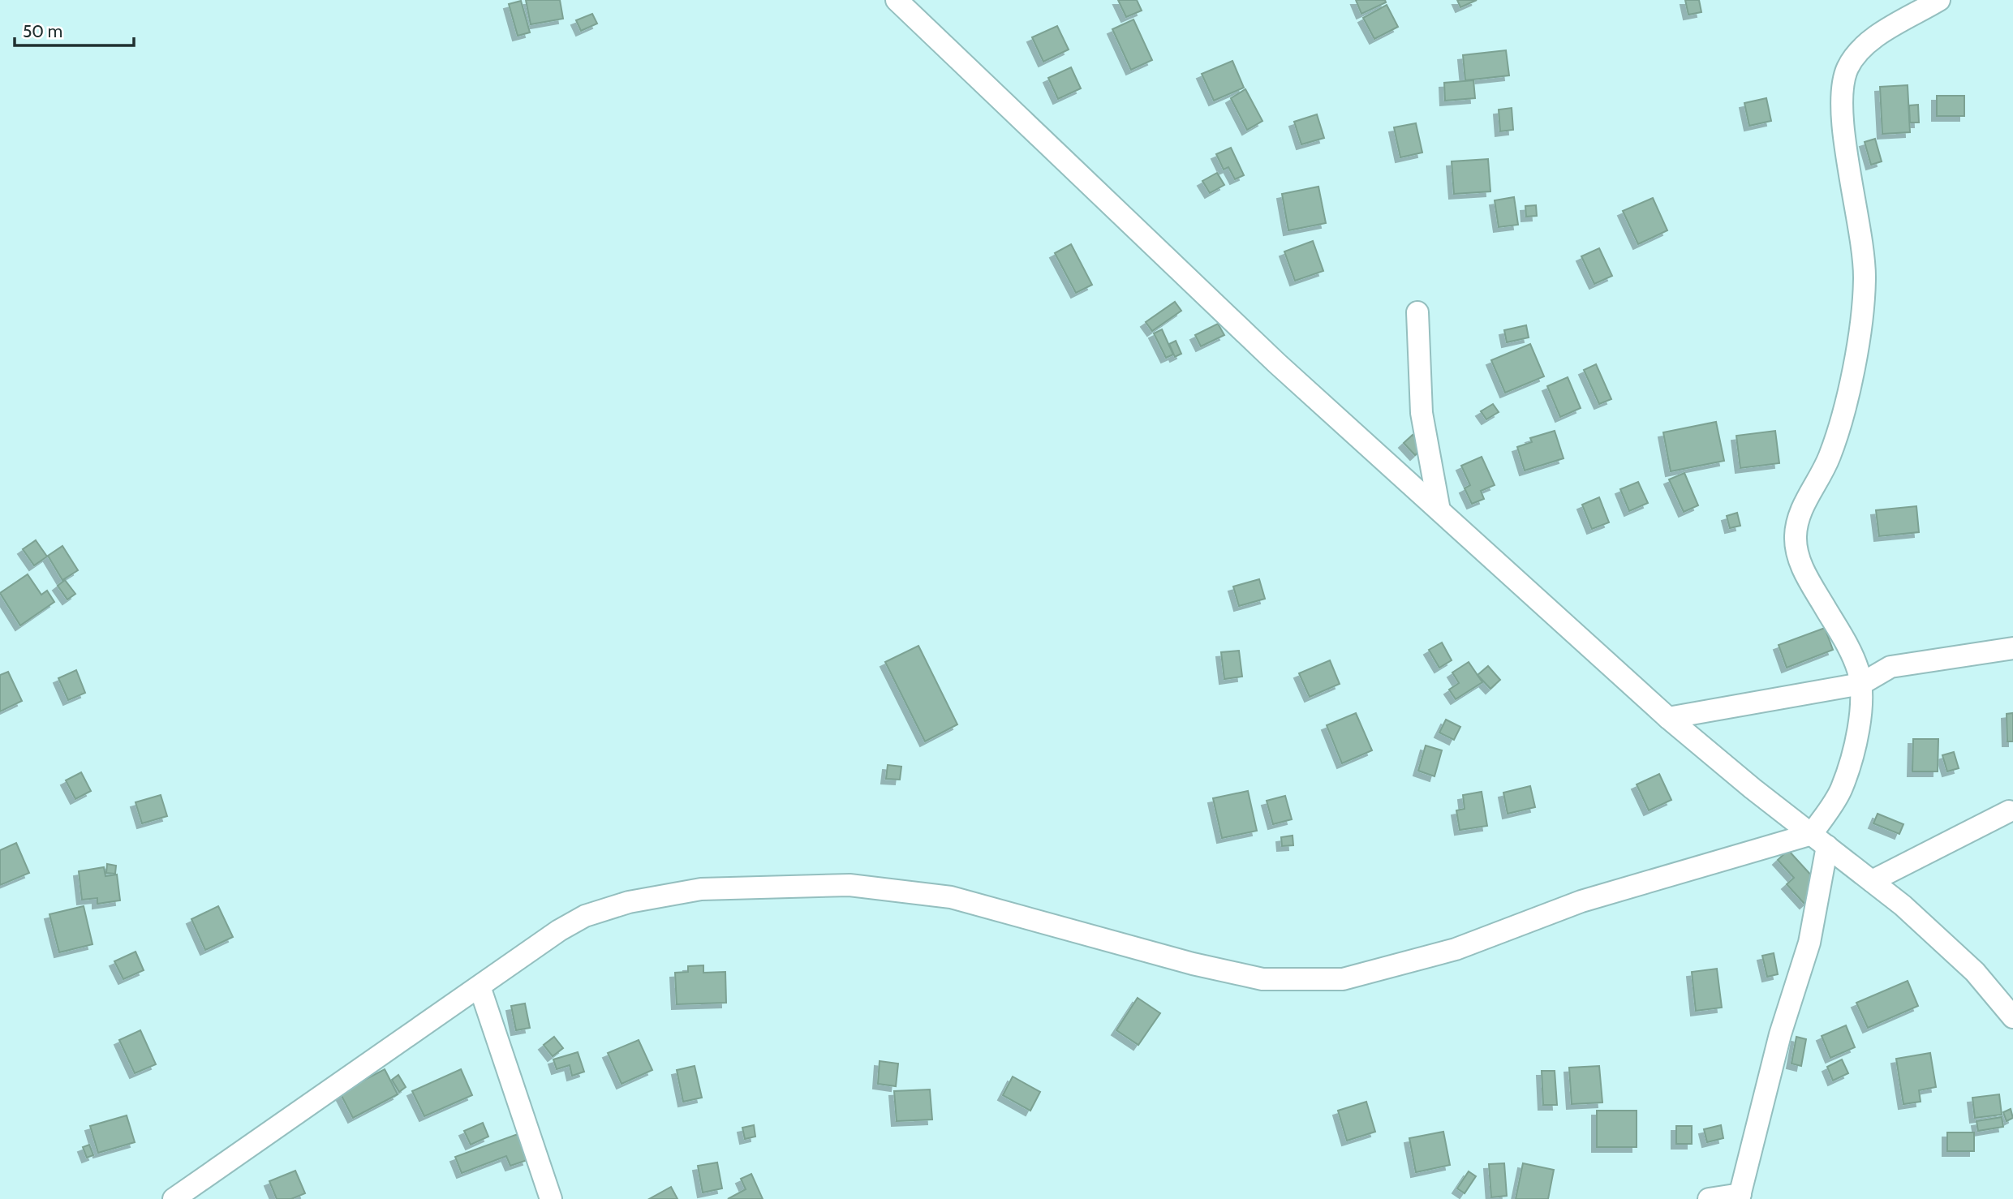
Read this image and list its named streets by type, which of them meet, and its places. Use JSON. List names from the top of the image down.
{
  "scale_bar": "50 m"
}
